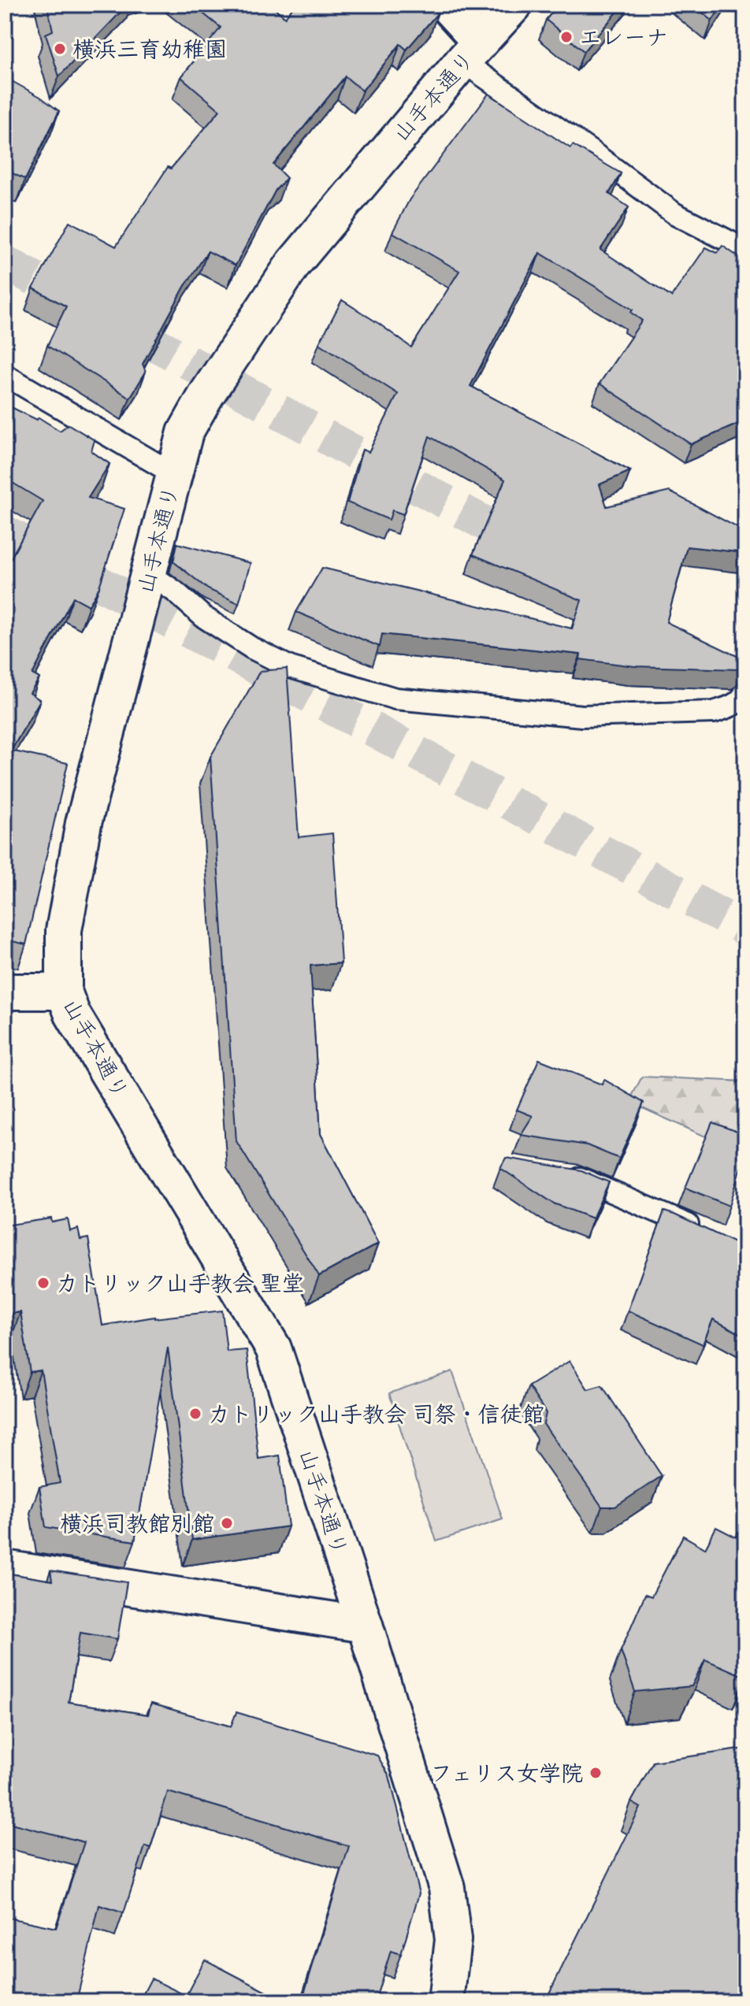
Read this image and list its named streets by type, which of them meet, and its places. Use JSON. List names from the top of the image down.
{
  "streets": {
    "street": ["山手本通り"]
  },
  "places": [
    "エレーナ",
    "横浜三育幼稚園",
    "カトリック山手教会 聖堂",
    "カトリック山手教会 司祭・信徒館",
    "横浜司教館別館",
    "フェリス女学院"
  ]
}
